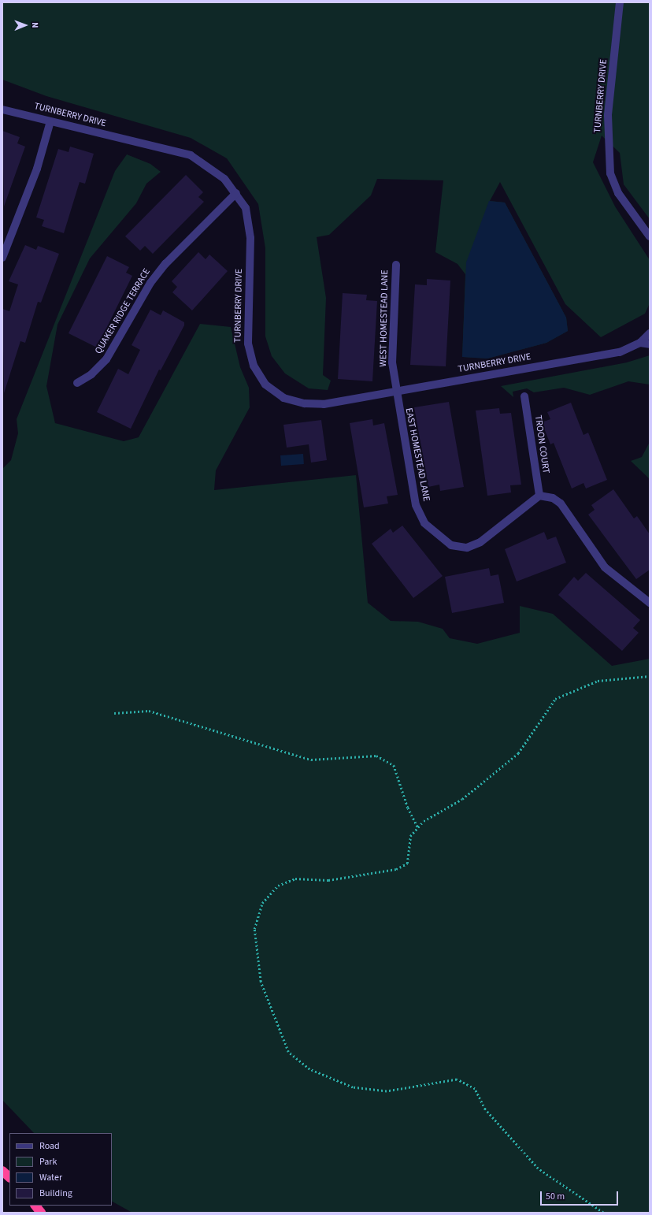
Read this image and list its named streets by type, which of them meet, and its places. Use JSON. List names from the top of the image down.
{
  "streets": {
    "street": [
      "TURNBERRY DRIVE",
      "QUAKER RIDGE TERRACE",
      "WEST HOMESTEAD LANE",
      "TROON COURT",
      "EAST HOMESTEAD LANE"
    ]
  },
  "crossings": [
    ["TURNBERRY DRIVE", "QUAKER RIDGE TERRACE"],
    ["TURNBERRY DRIVE", "WEST HOMESTEAD LANE"],
    ["TURNBERRY DRIVE", "EAST HOMESTEAD LANE"],
    ["WEST HOMESTEAD LANE", "EAST HOMESTEAD LANE"],
    ["TROON COURT", "EAST HOMESTEAD LANE"]
  ],
  "legend": [
    "Road",
    "Park",
    "Water",
    "Building"
  ],
  "scale_bar": "50 m",
  "north": "right"
}
